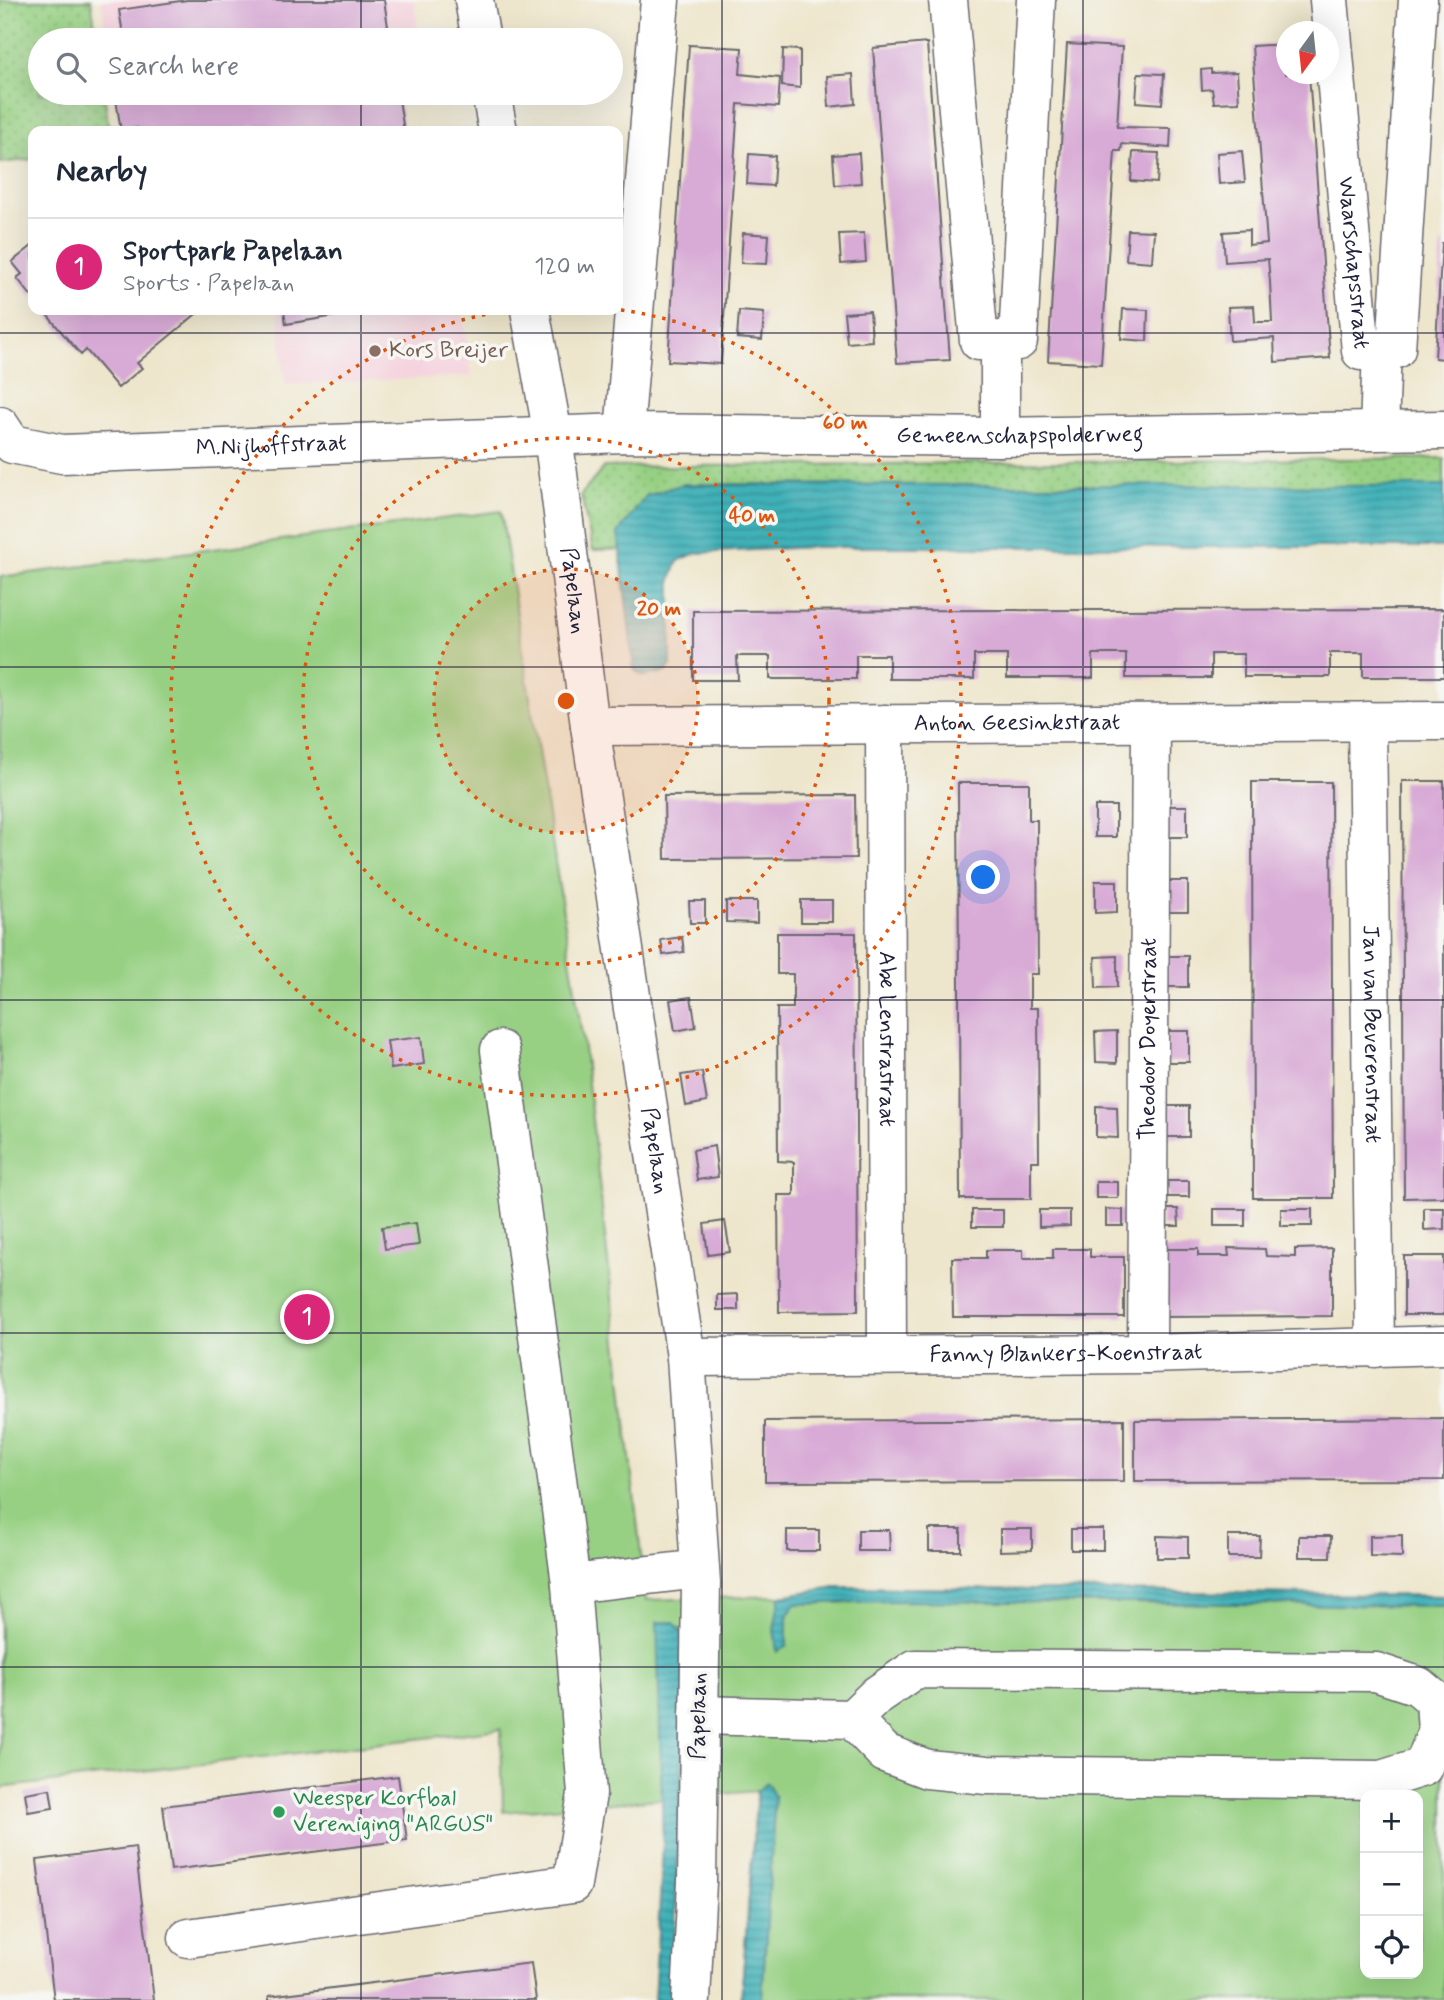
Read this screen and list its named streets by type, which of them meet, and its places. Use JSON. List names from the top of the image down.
{
  "streets": {
    "street": [
      "Waarschapsstraat",
      "Gemeenschapspolderweg",
      "M.Nijhoffstraat",
      "Papelaan",
      "Anton Geesinkstraat",
      "Jan van Beverenstraat",
      "Theodoor Doyerstraat",
      "Abe Lenstrastraat",
      "Fanny Blankers-Koenstraat"
    ]
  },
  "crossings": [
    ["Gemeenschapspolderweg", "M.Nijhoffstraat"],
    ["Gemeenschapspolderweg", "Papelaan"],
    ["M.Nijhoffstraat", "Papelaan"],
    ["Papelaan", "Anton Geesinkstraat"],
    ["Papelaan", "Fanny Blankers-Koenstraat"],
    ["Anton Geesinkstraat", "Jan van Beverenstraat"],
    ["Anton Geesinkstraat", "Theodoor Doyerstraat"],
    ["Anton Geesinkstraat", "Abe Lenstrastraat"],
    ["Jan van Beverenstraat", "Fanny Blankers-Koenstraat"],
    ["Theodoor Doyerstraat", "Fanny Blankers-Koenstraat"],
    ["Abe Lenstrastraat", "Fanny Blankers-Koenstraat"]
  ],
  "places": ["Kors Breijer", "Weesper Korfbal Vereniging \"ARGUS\""],
  "north": "bottom",
  "page": {
    "search": "Search here",
    "heading": "Nearby",
    "list": [
      {
        "mark": "1",
        "name": "Sportpark Papelaan",
        "note": "Sports · Papelaan",
        "value": "120 m"
      }
    ],
    "pins": "1",
    "map_buttons": ["+", "−"]
  },
  "rings": ["60 m", "40 m", "20 m"]
}
